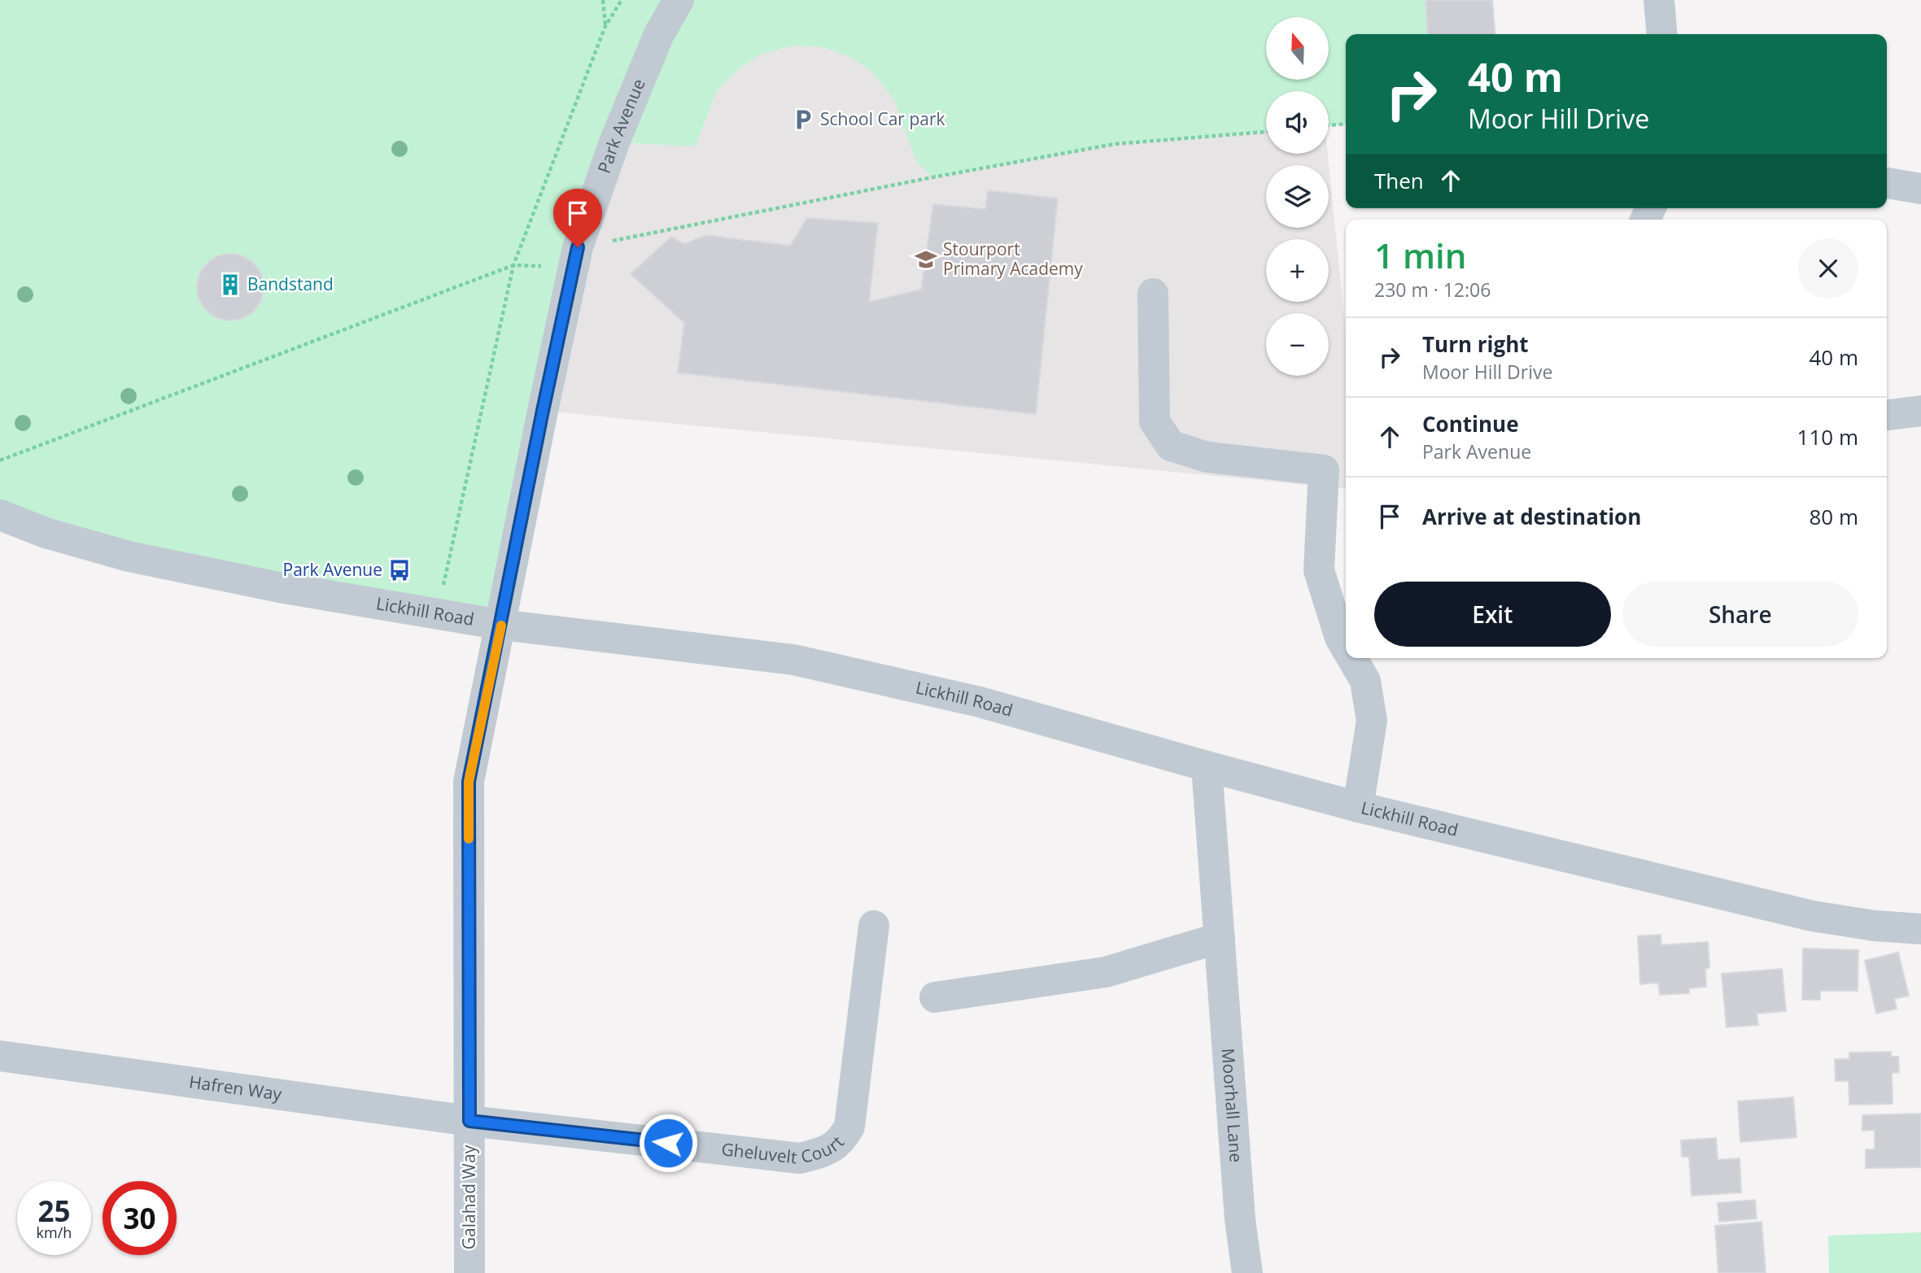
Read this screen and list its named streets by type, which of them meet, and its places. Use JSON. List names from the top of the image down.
{
  "streets": {
    "street": [
      "Park Avenue",
      "Lickhill Road",
      "Hafren Way",
      "Moorhall Lane",
      "Gheluvelt Court",
      "Galahad Way"
    ]
  },
  "crossings": [
    ["Park Avenue", "Lickhill Road"],
    ["Park Avenue", "Galahad Way"],
    ["Lickhill Road", "Moorhall Lane"],
    ["Lickhill Road", "Galahad Way"],
    ["Hafren Way", "Gheluvelt Court"],
    ["Hafren Way", "Galahad Way"],
    ["Gheluvelt Court", "Galahad Way"]
  ],
  "places": {
    "parking": ["School Car park"],
    "school or university": ["Stourport Primary Academy"],
    "building": ["Bandstand"],
    "bus stop": ["Park Avenue"]
  },
  "north": "top",
  "page": {
    "map_buttons": ["+", "−"],
    "turn": ["40 m", "Moor Hill Drive"],
    "then": "Then",
    "heading": ["1 min", "230 m · 12:06"],
    "list": [
      {
        "name": "Turn right",
        "note": "Moor Hill Drive",
        "value": "40 m"
      },
      {
        "name": "Continue",
        "note": "Park Avenue",
        "value": "110 m"
      },
      {
        "name": "Arrive at destination",
        "value": "80 m"
      }
    ],
    "buttons": ["Exit", "Share"],
    "speed": "25 km/h",
    "limit": "30"
  }
}
